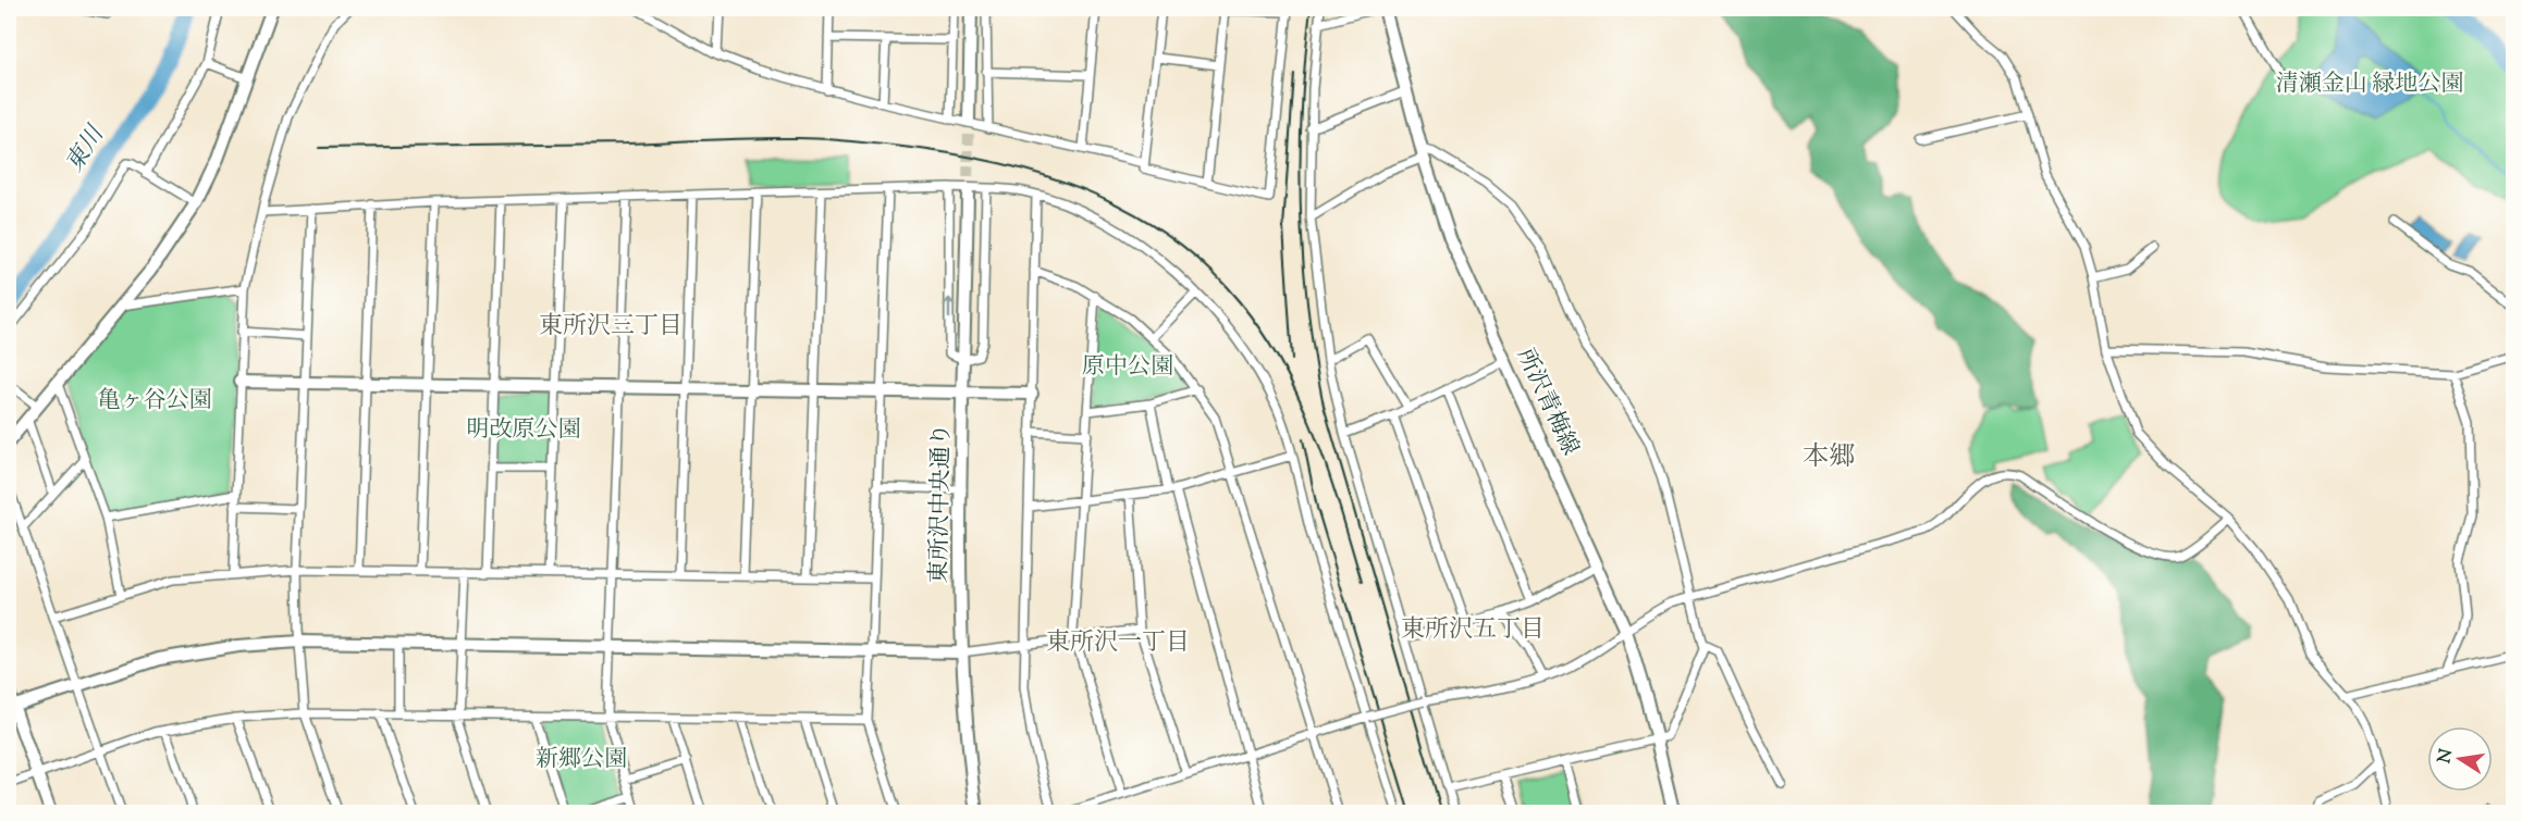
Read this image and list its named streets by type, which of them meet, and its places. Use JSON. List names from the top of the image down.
{
  "streets": {
    "street": ["所沢青梅線", "東所沢中央通り"]
  },
  "districts": [
    "東所沢三丁目",
    "本郷",
    "東所沢五丁目",
    "東所沢一丁目"
  ],
  "water": ["東川"],
  "parks": [
    "清瀬金山 緑地公園",
    "原中公園",
    "亀ヶ谷公園",
    "明改原公園",
    "新郷公園"
  ],
  "north": "left"
}
